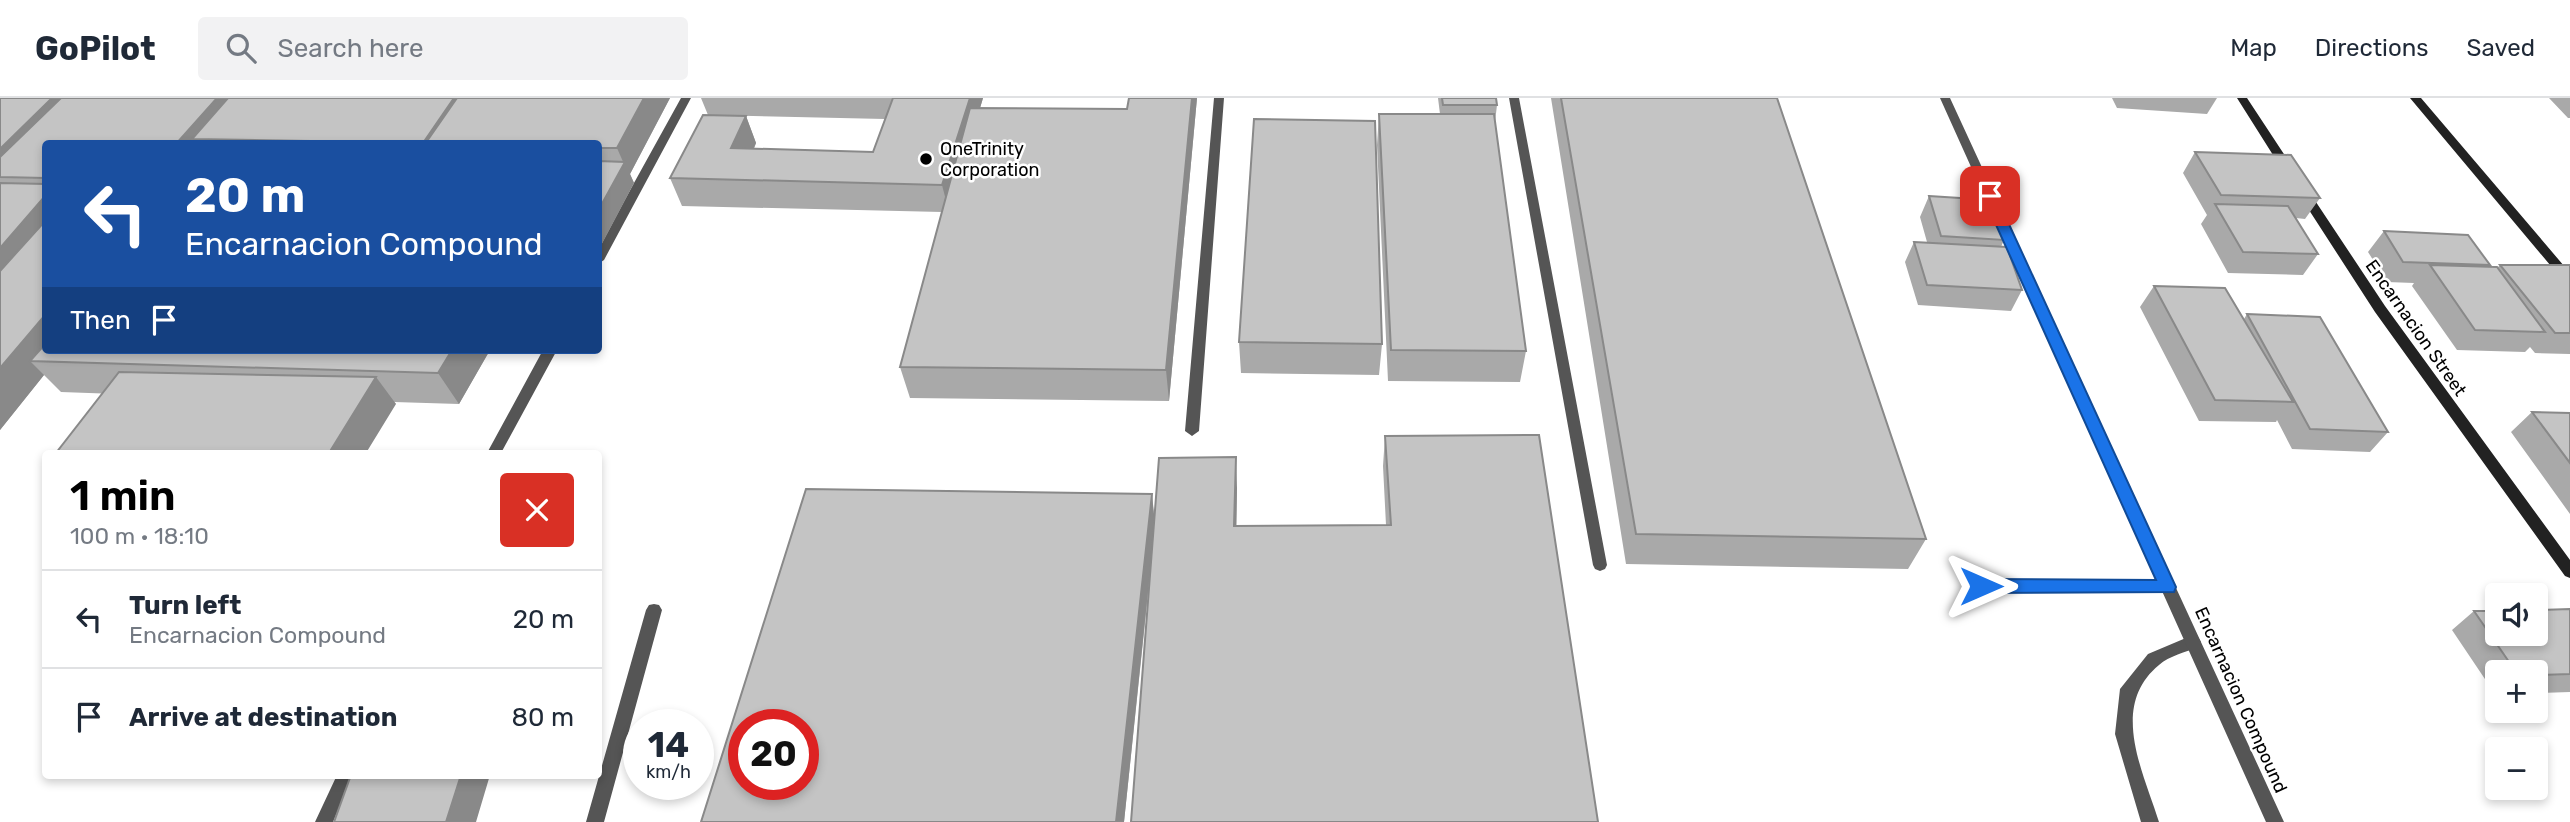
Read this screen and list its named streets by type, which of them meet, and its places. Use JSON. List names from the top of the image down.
{
  "streets": {
    "street": ["Encarnacion Street", "Encarnacion Compound"]
  },
  "places": ["OneTrinity Corporation"],
  "page": {
    "header": "GoPilot",
    "search": "Search here",
    "nav": ["Map", "Directions", "Saved"],
    "turn": ["20 m", "Encarnacion Compound"],
    "then": "Then",
    "heading": ["1 min", "100 m · 18:10"],
    "list": [
      {
        "name": "Turn left",
        "note": "Encarnacion Compound",
        "value": "20 m"
      },
      {
        "name": "Arrive at destination",
        "value": "80 m"
      }
    ],
    "map_buttons": ["+", "−"],
    "speed": "14 km/h",
    "limit": "20"
  }
}
